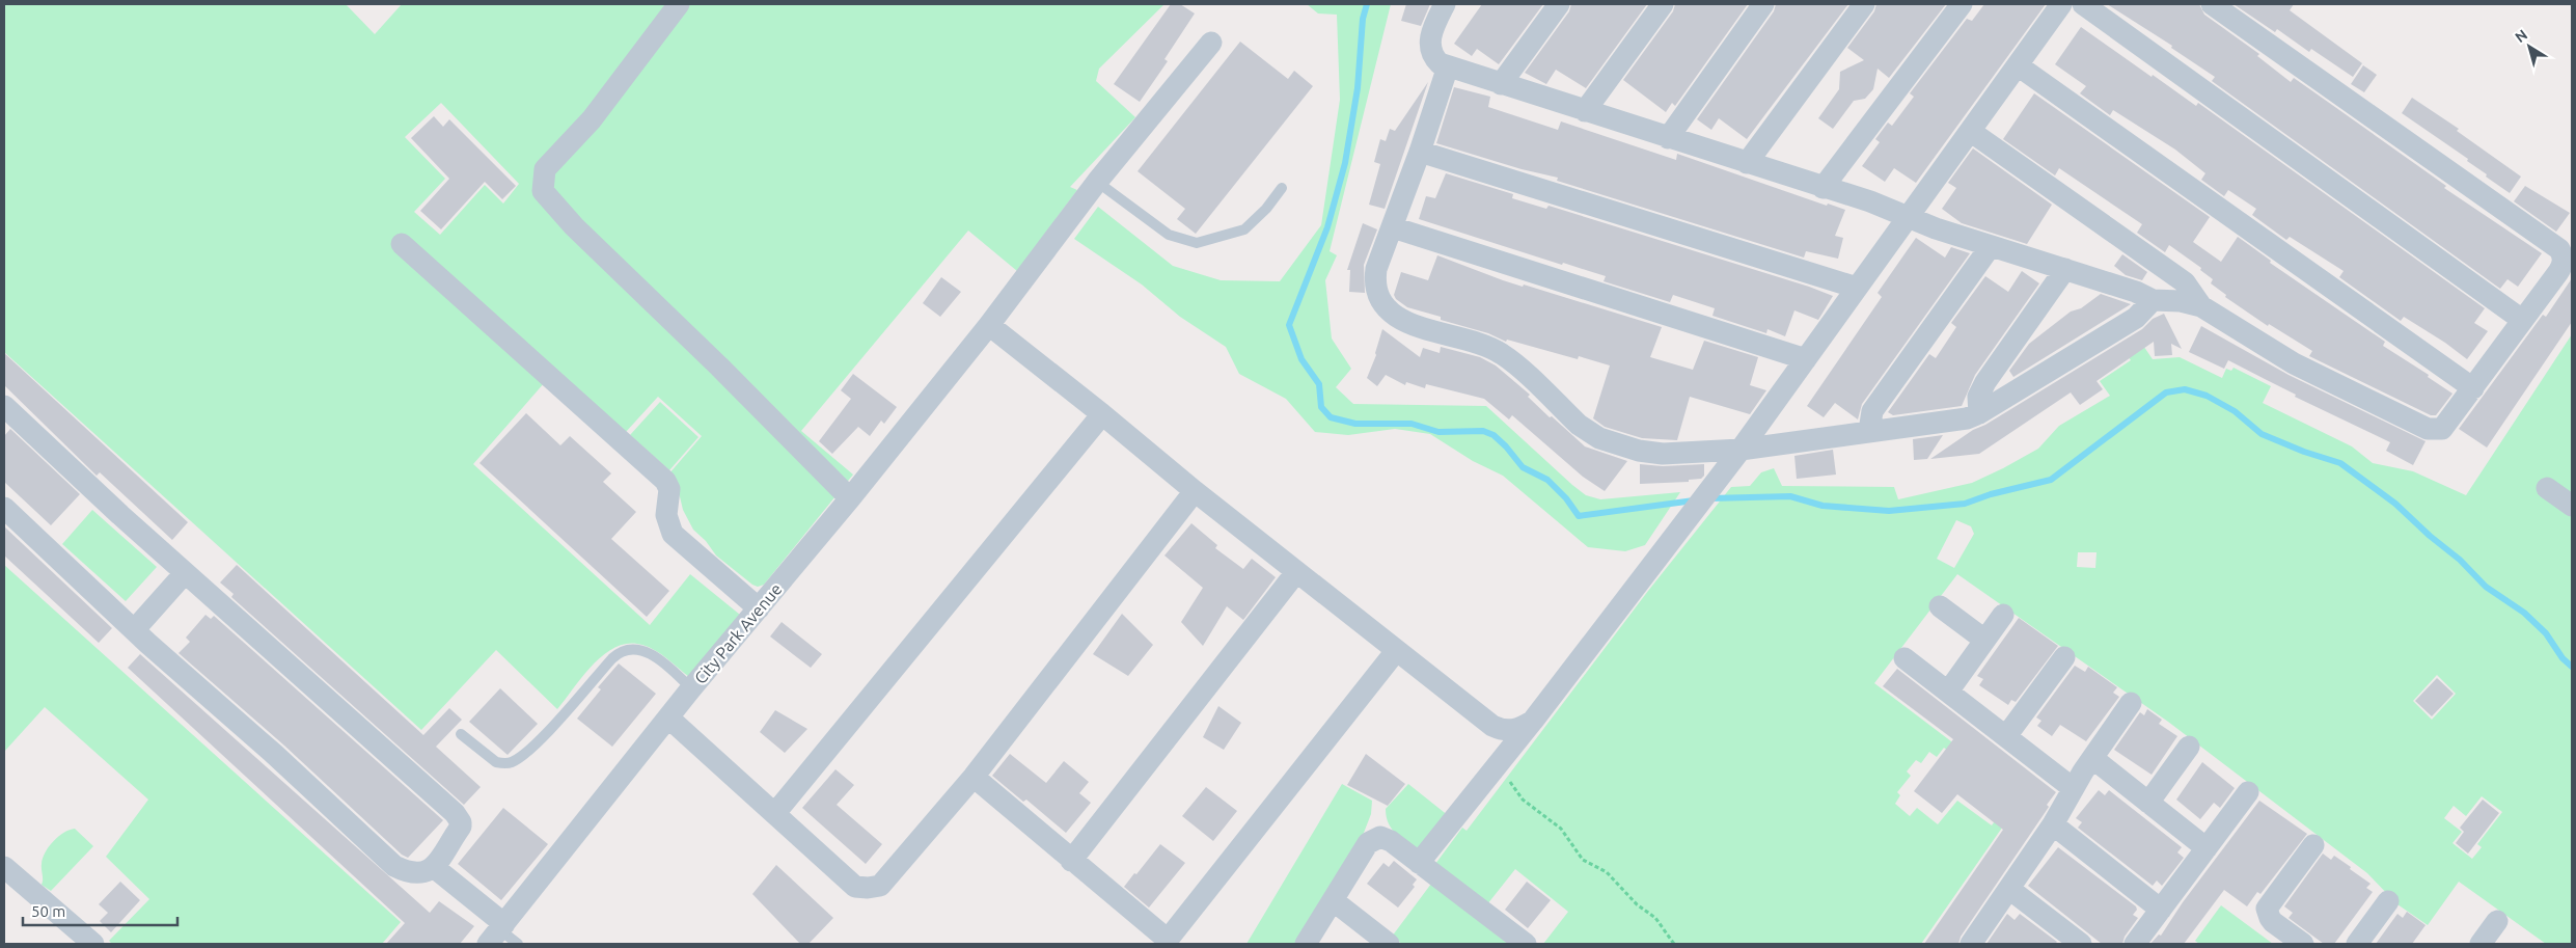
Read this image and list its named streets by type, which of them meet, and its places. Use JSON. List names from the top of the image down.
{
  "streets": {
    "street": ["City Park Avenue"]
  },
  "scale_bar": "50 m",
  "north": "top left"
}
